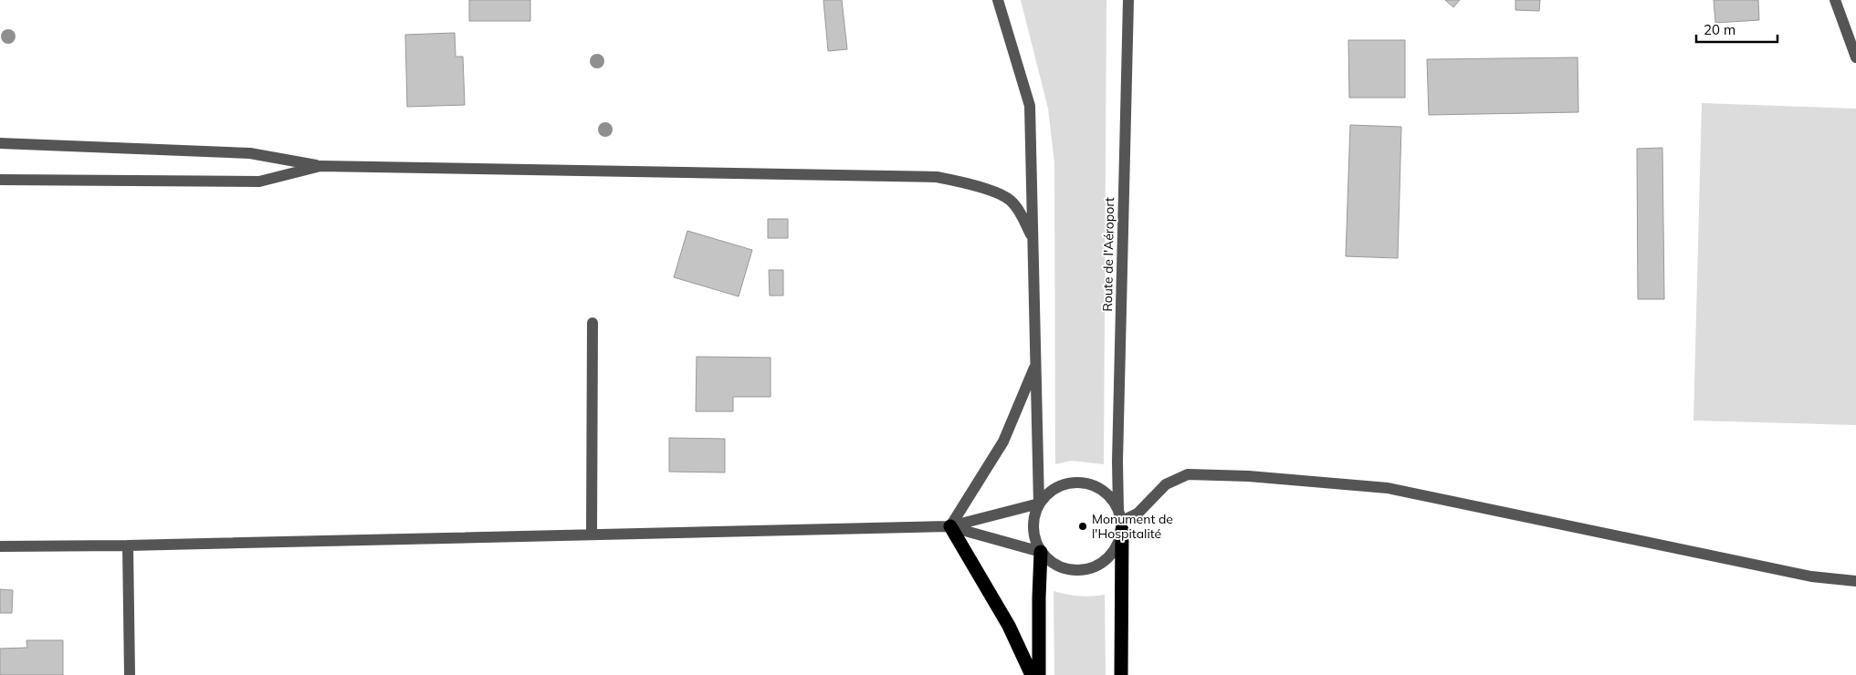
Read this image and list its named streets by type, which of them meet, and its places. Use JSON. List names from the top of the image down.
{
  "streets": {
    "street": ["Route de l'Aéroport"]
  },
  "places": ["Monument de l'Hospitalité"],
  "scale_bar": "20 m"
}
